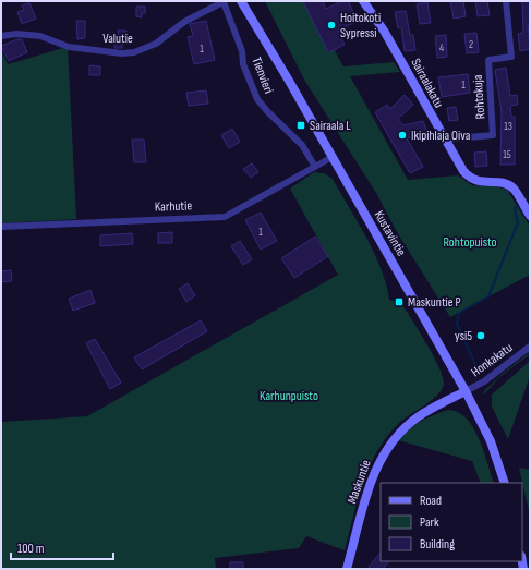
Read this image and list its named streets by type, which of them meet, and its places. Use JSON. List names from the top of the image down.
{
  "streets": {
    "main road": ["Sairaalakatu", "Kustavintie", "Maskuntie"],
    "street": [
      "Valutie",
      "Tienvieri",
      "Rohtokuja",
      "Karhutie",
      "Honkakatu"
    ]
  },
  "crossings": [
    ["Valutie", "Tienvieri"],
    ["Tienvieri", "Karhutie"],
    ["Sairaalakatu", "Rohtokuja"],
    ["Karhutie", "Kustavintie"],
    ["Kustavintie", "Honkakatu"],
    ["Kustavintie", "Maskuntie"],
    ["Honkakatu", "Maskuntie"]
  ],
  "parks": ["Rohtopuisto", "Karhunpuisto"],
  "places": {
    "other": ["Hoitokoti Sypressi", "Ikipihlaja Oiva", "ysi5"],
    "transit": ["Sairaala L", "Maskuntie P"]
  },
  "house_numbers": [
    "2",
    "4",
    "1",
    "1",
    "13",
    "15",
    "1"
  ],
  "legend": ["Road", "Park", "Building"],
  "scale_bar": "100 m"
}
